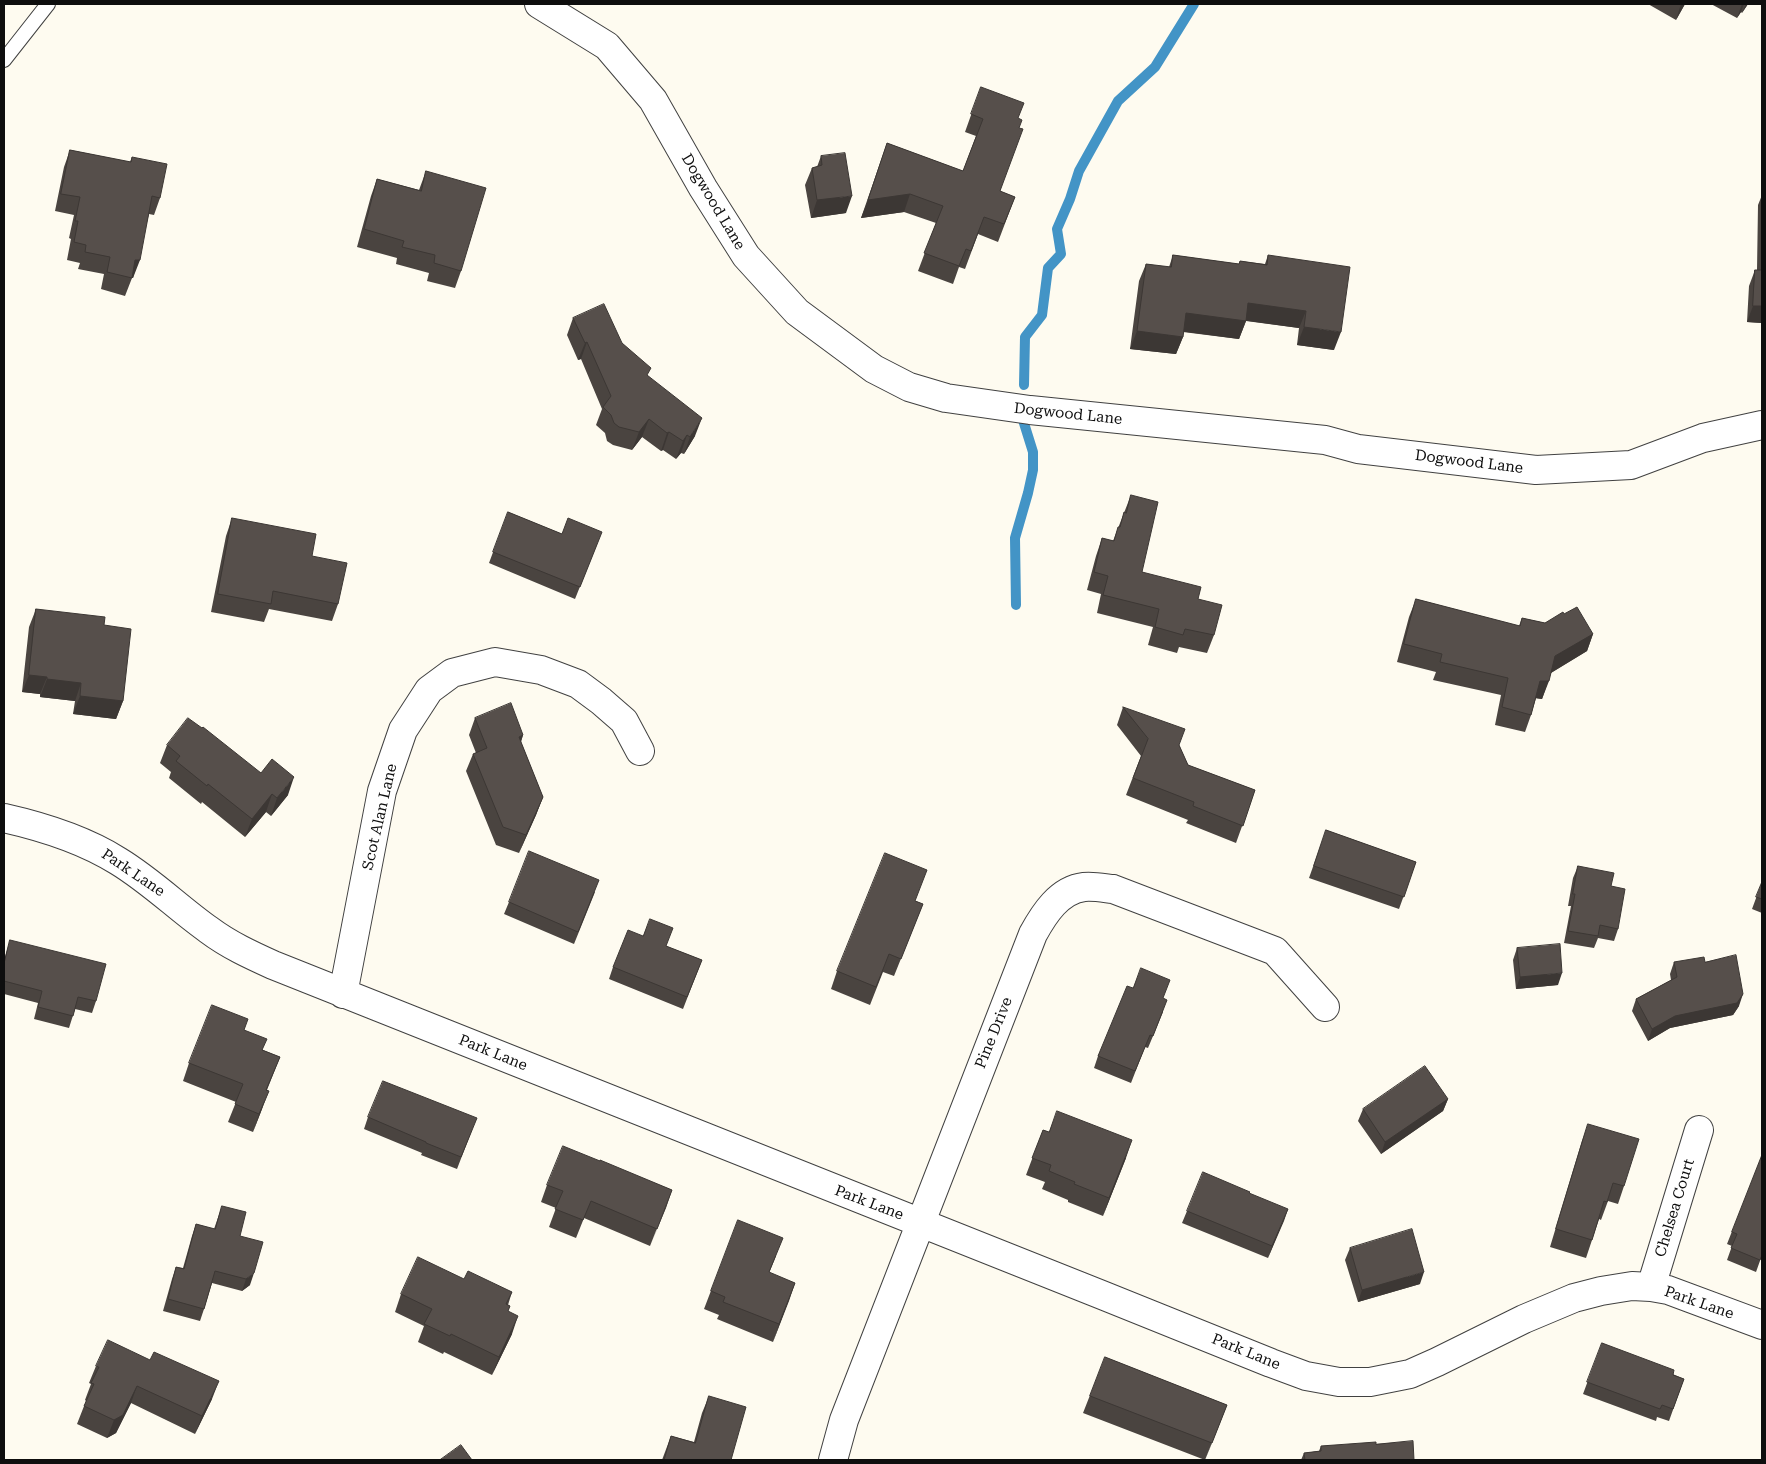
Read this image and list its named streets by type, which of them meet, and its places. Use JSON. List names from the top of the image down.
{
  "streets": {
    "street": [
      "Dogwood Lane",
      "Scot Alan Lane",
      "Park Lane",
      "Pine Drive",
      "Chelsea Court"
    ]
  },
  "crossings": [
    ["Scot Alan Lane", "Park Lane"],
    ["Park Lane", "Pine Drive"],
    ["Park Lane", "Chelsea Court"]
  ]
}
